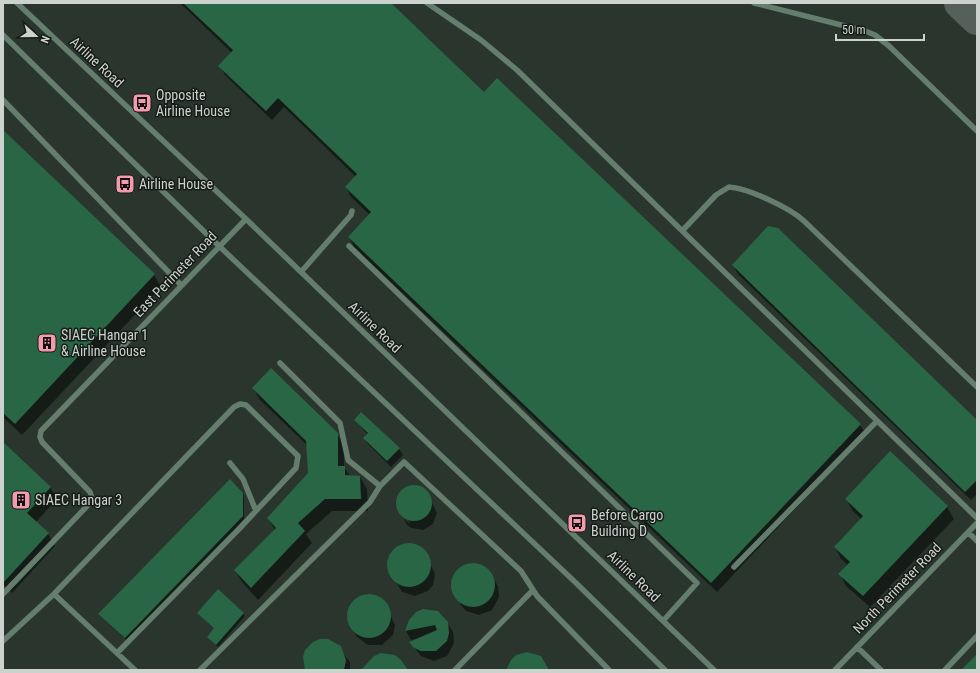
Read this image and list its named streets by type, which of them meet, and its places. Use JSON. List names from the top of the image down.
{
  "streets": {
    "lane": ["Airline Road", "East Perimeter Road", "North Perimeter Road"]
  },
  "crossings": [
    ["Airline Road", "East Perimeter Road"]
  ],
  "places": {
    "bus stop": ["Opposite Airline House", "Airline House", "Before Cargo Building D"],
    "building": ["SIAEC Hangar 1 & Airline House", "SIAEC Hangar 3"]
  },
  "scale_bar": "50 m",
  "north": "right"
}
